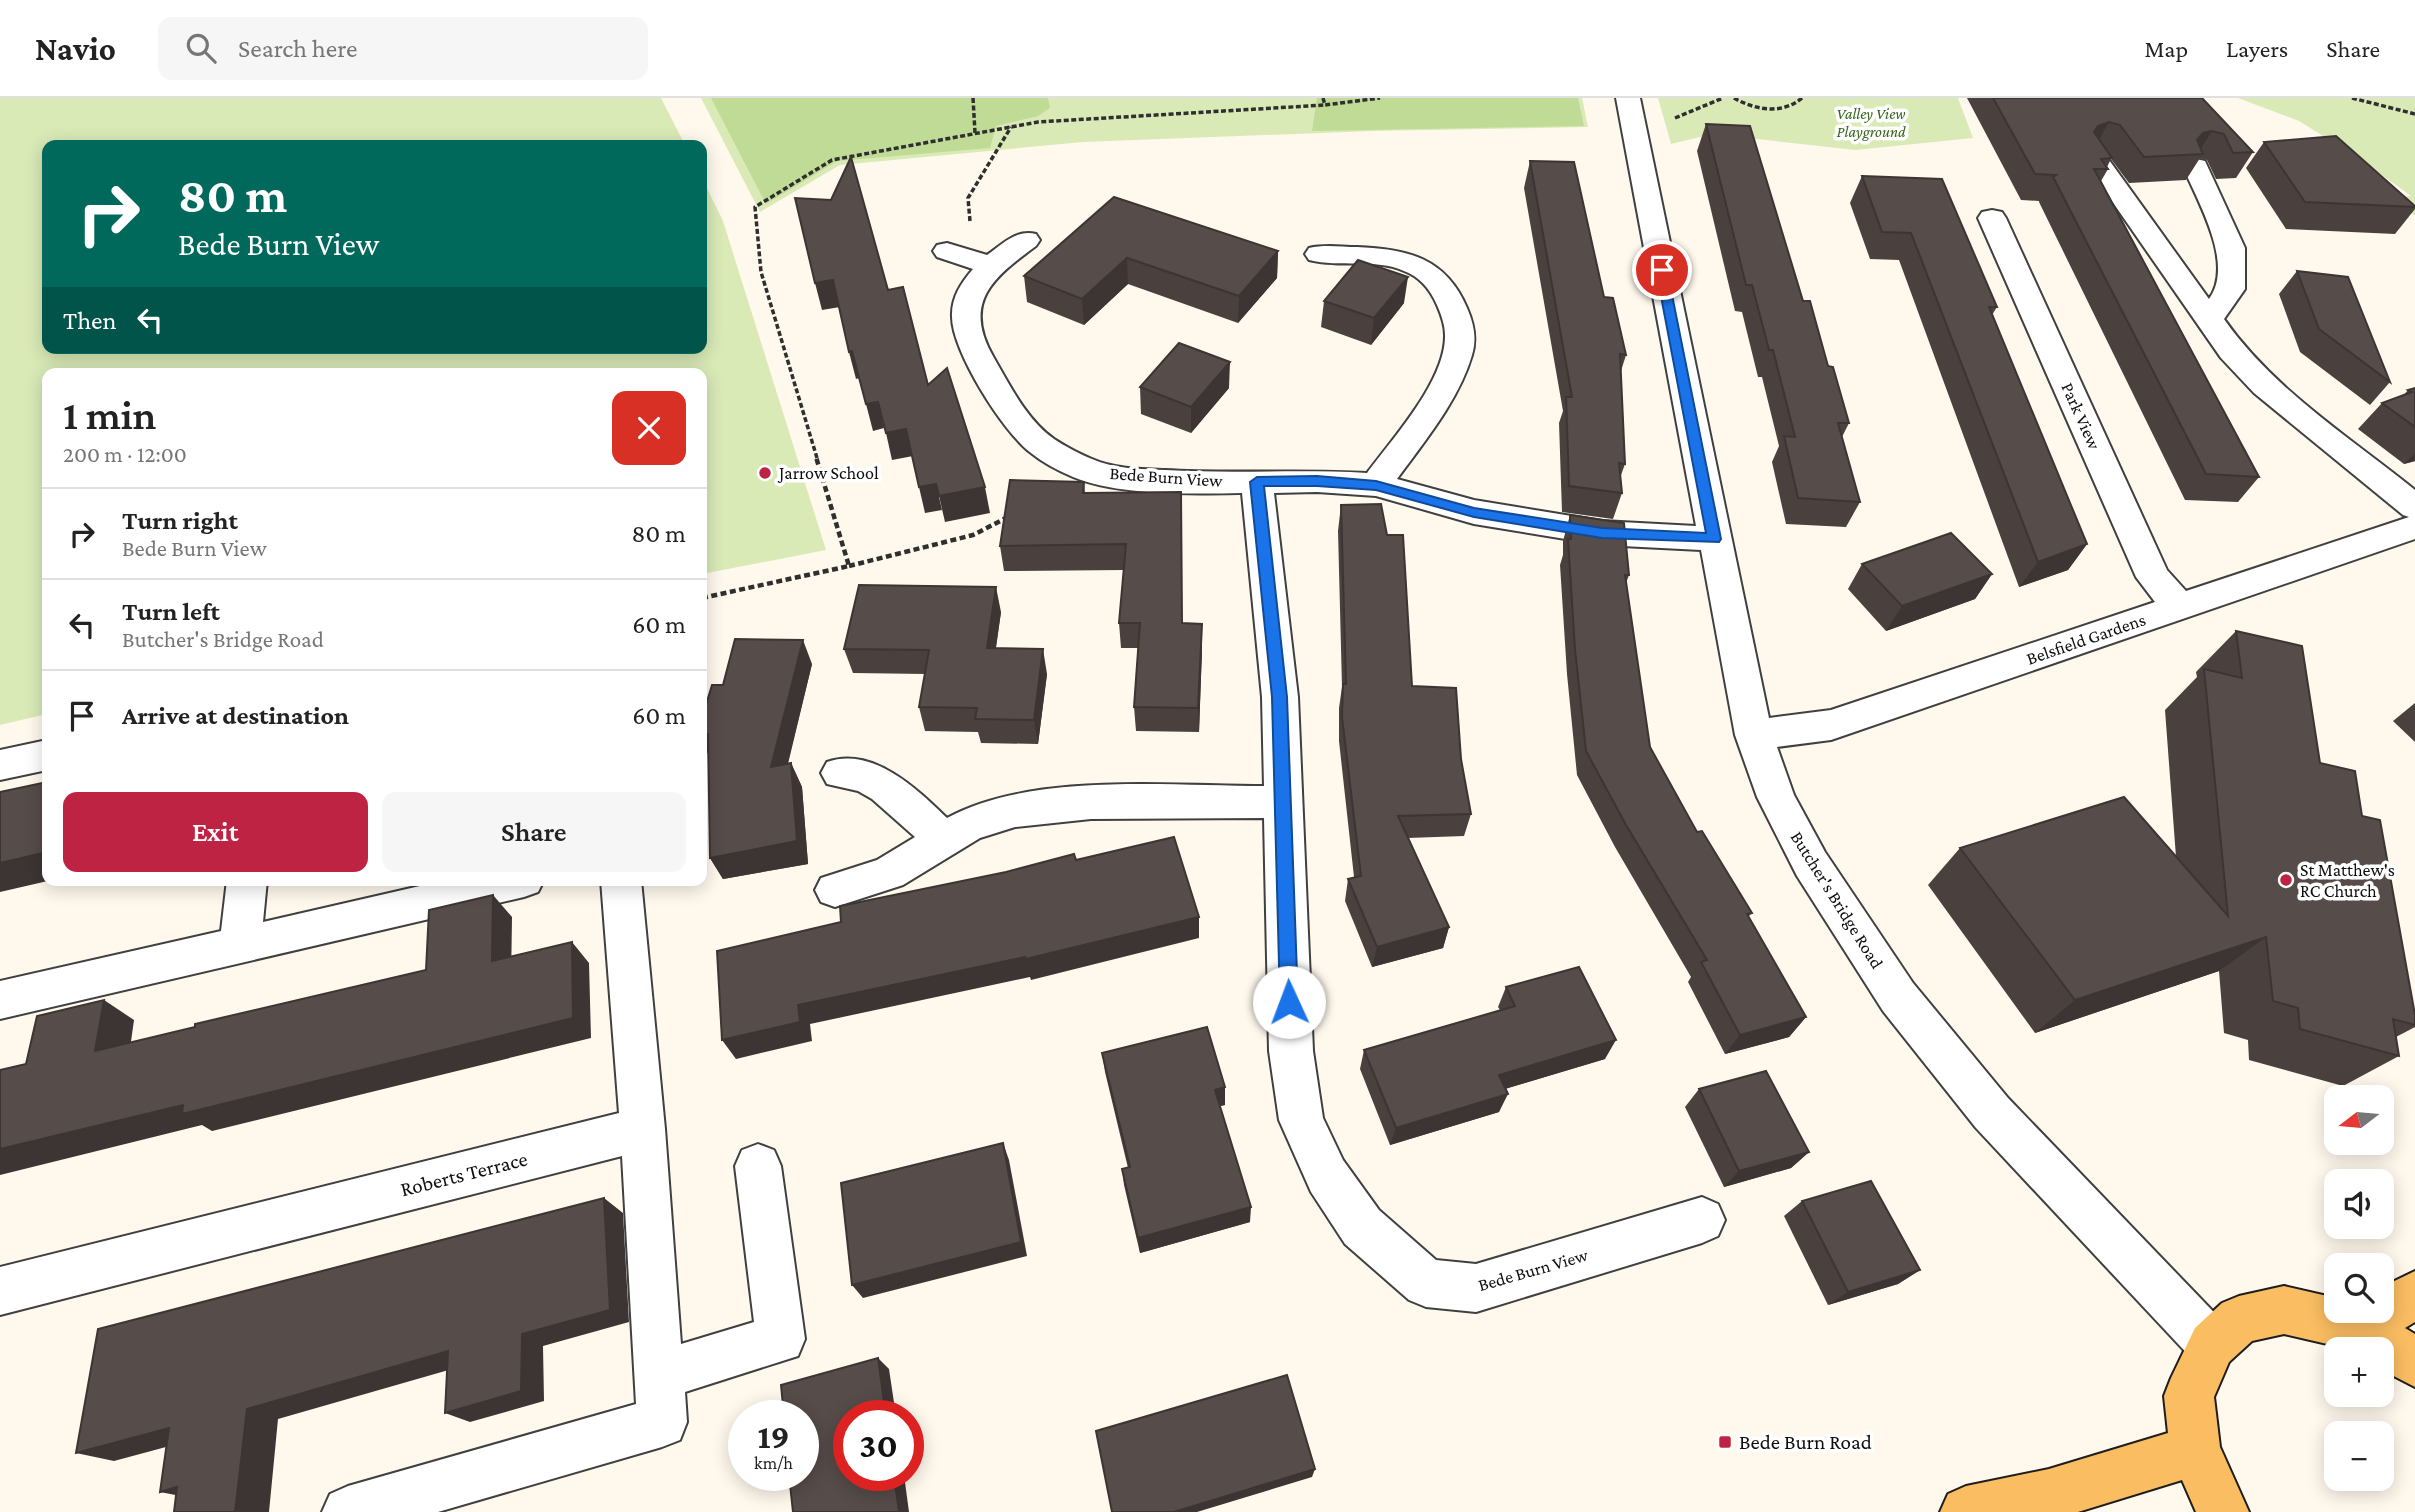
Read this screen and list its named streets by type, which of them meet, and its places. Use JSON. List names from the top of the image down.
{
  "streets": {
    "street": [
      "Park View",
      "Bede Burn View",
      "Belsfield Gardens",
      "Butcher's Bridge Road",
      "Roberts Terrace"
    ]
  },
  "crossings": [
    ["Park View", "Belsfield Gardens"],
    ["Bede Burn View", "Butcher's Bridge Road"],
    ["Belsfield Gardens", "Butcher's Bridge Road"]
  ],
  "parks": ["Valley View Playground"],
  "places": {
    "other": ["Jarrow School", "St Matthew's RC Church"],
    "transit": ["Bede Burn Road"]
  },
  "north": "left",
  "page": {
    "header": "Navio",
    "search": "Search here",
    "nav": ["Map", "Layers", "Share"],
    "turn": ["80 m", "Bede Burn View"],
    "then": "Then",
    "heading": ["1 min", "200 m · 12:00"],
    "list": [
      {
        "name": "Turn right",
        "note": "Bede Burn View",
        "value": "80 m"
      },
      {
        "name": "Turn left",
        "note": "Butcher's Bridge Road",
        "value": "60 m"
      },
      {
        "name": "Arrive at destination",
        "value": "60 m"
      }
    ],
    "buttons": ["Exit", "Share"],
    "map_buttons": ["+", "−"],
    "speed": "19 km/h",
    "limit": "30"
  }
}
